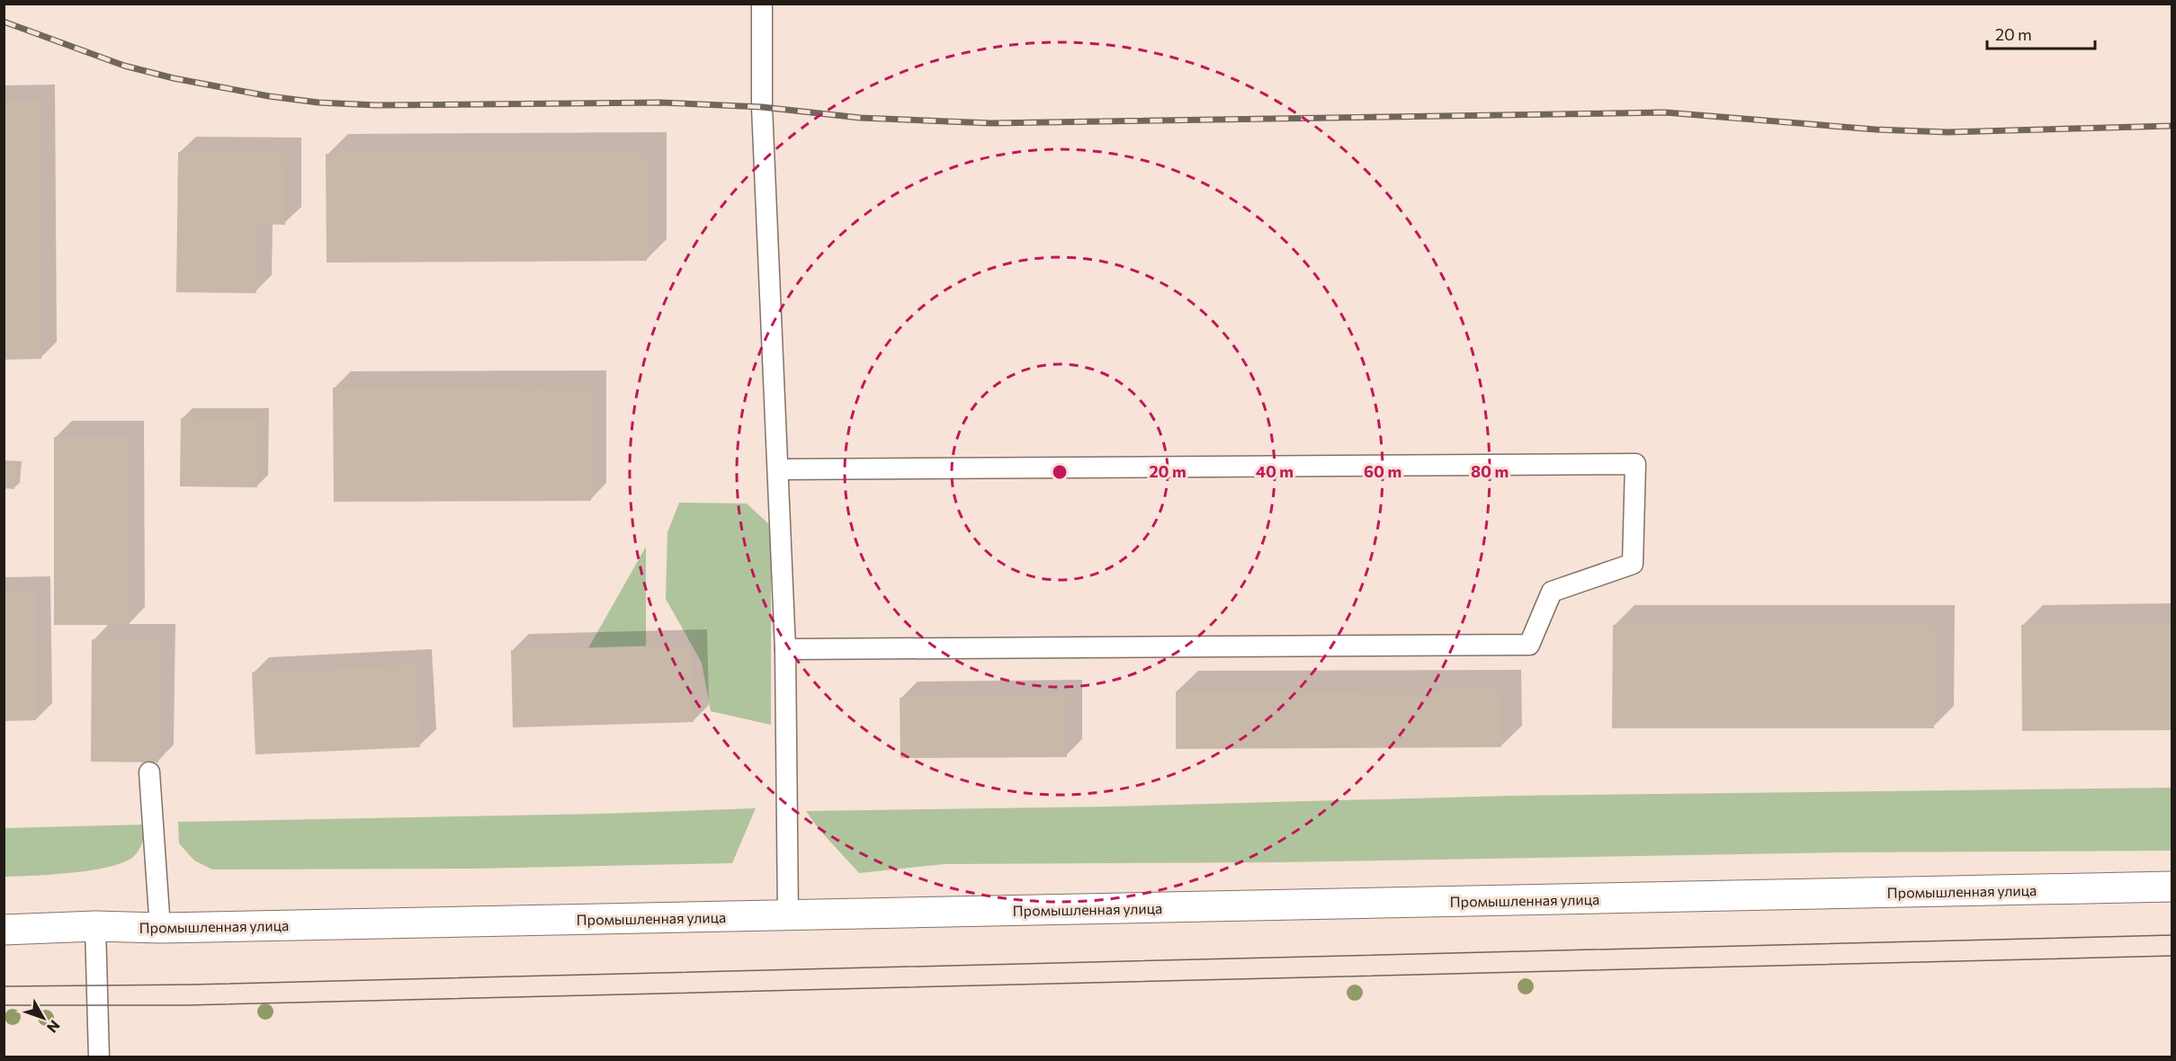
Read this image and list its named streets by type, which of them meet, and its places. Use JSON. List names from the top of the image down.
{
  "streets": {
    "street": ["Промышленная улица"]
  },
  "scale_bar": "20 m",
  "north": "bottom right",
  "rings": [
    "20 m",
    "40 m",
    "60 m",
    "80 m"
  ]
}
